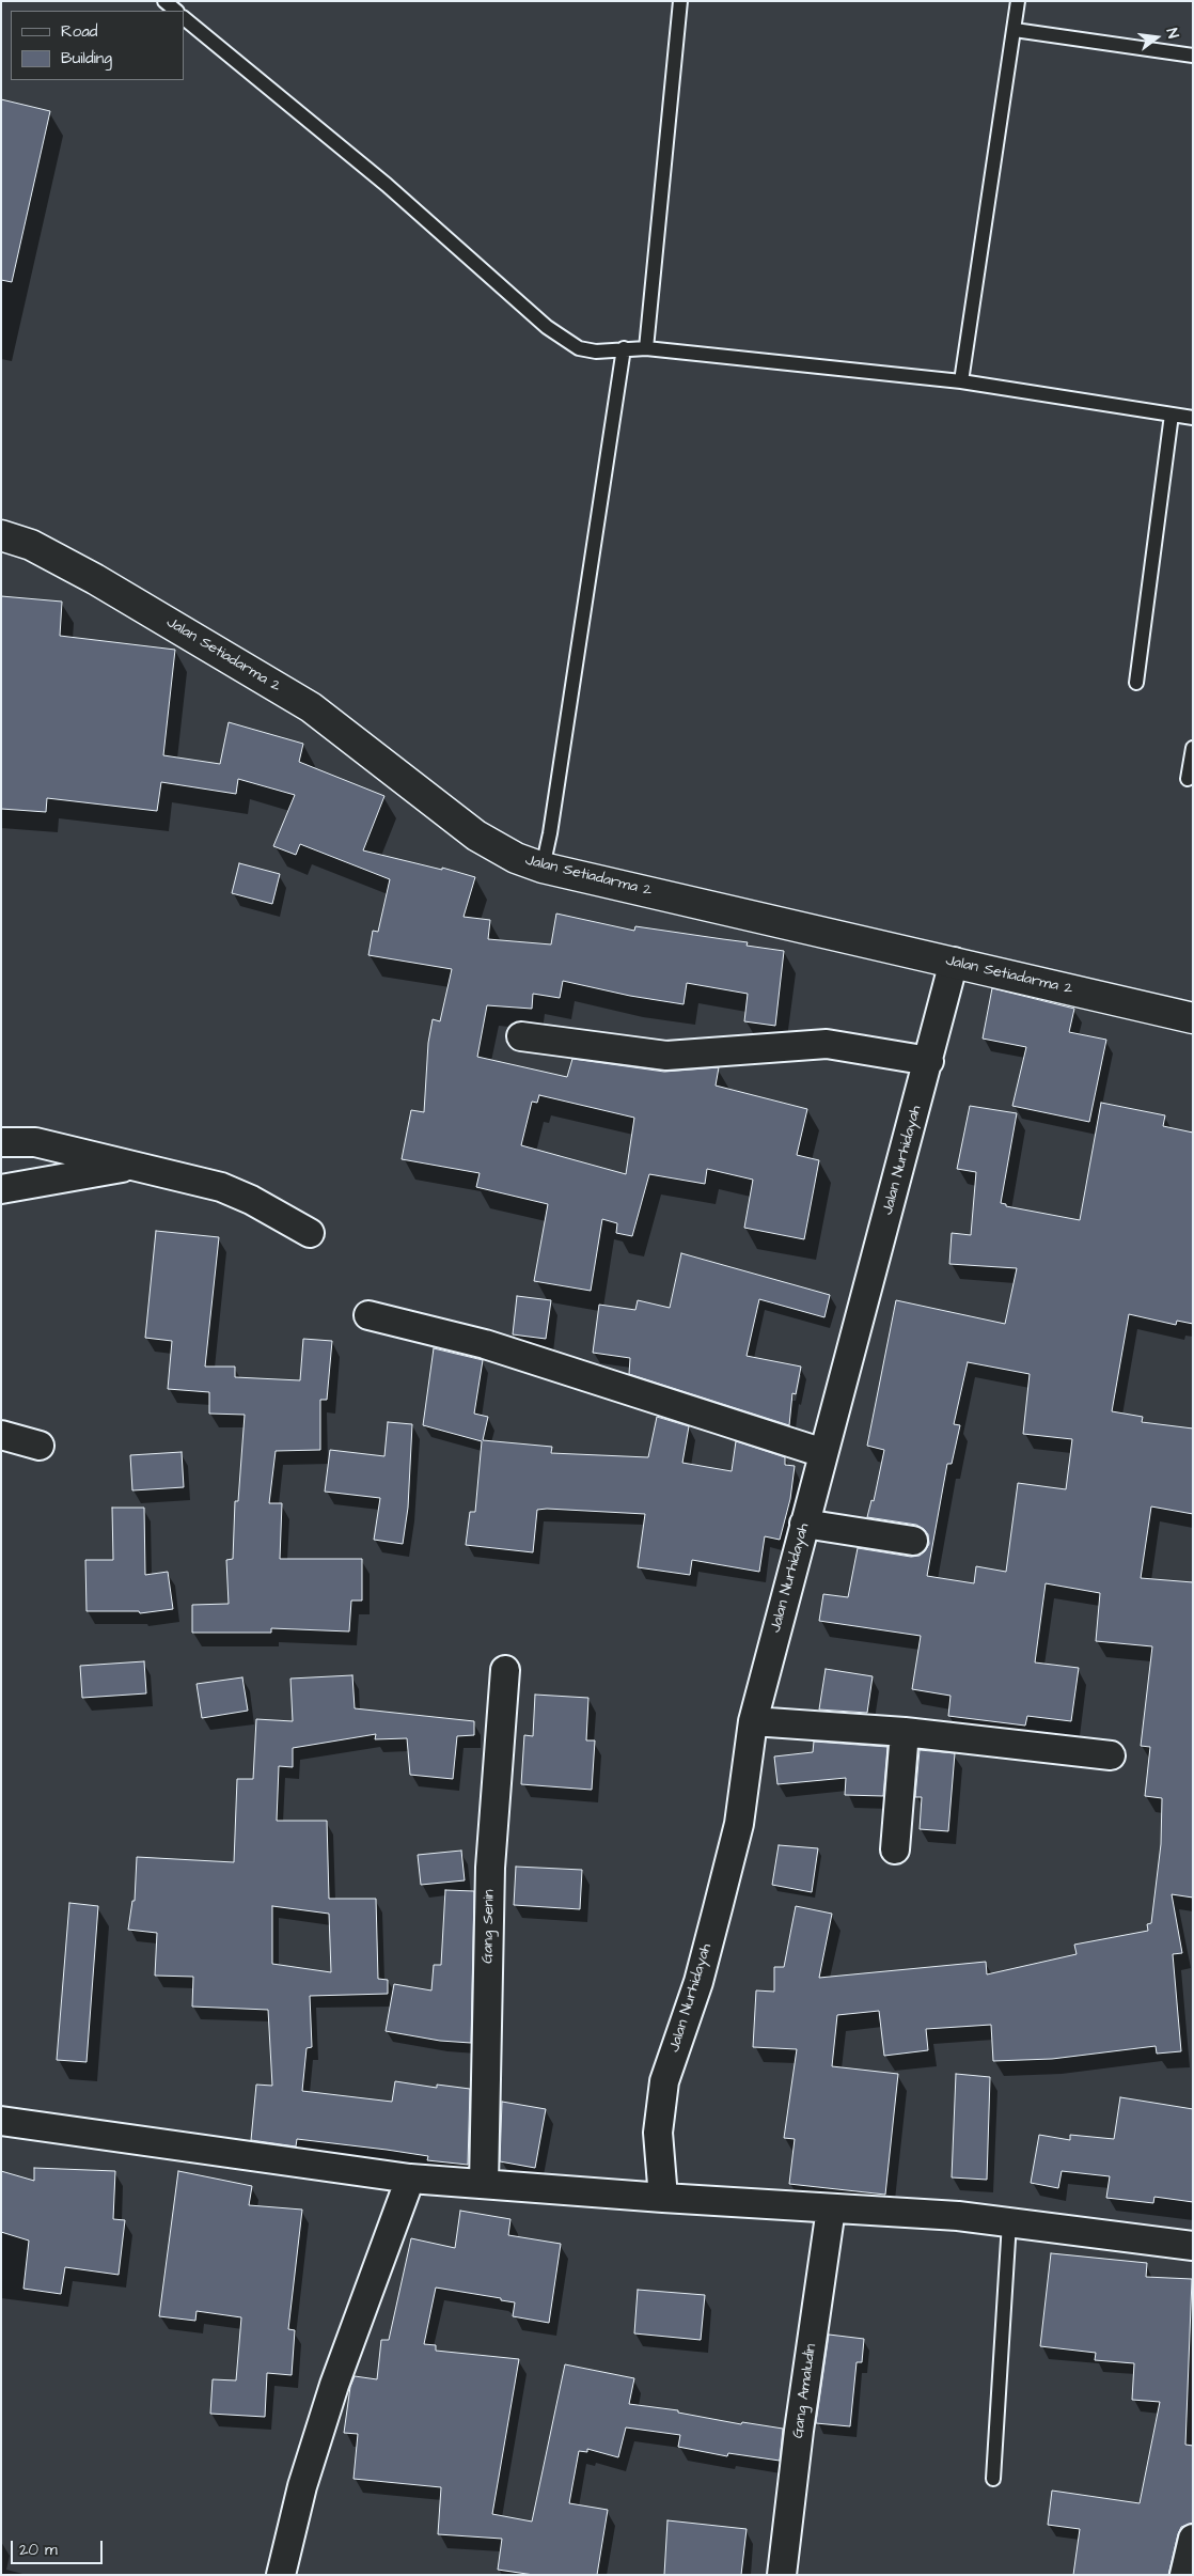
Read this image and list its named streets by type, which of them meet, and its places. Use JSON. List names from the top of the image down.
{
  "streets": {
    "main road": ["Jalan Setiadarma 2"],
    "street": ["Jalan Nurhidayah", "Gang Senin", "Gang Amaludin"]
  },
  "crossings": [
    ["Jalan Setiadarma 2", "Jalan Nurhidayah"]
  ],
  "legend": ["Road", "Building"],
  "scale_bar": "20 m",
  "north": "right"
}
